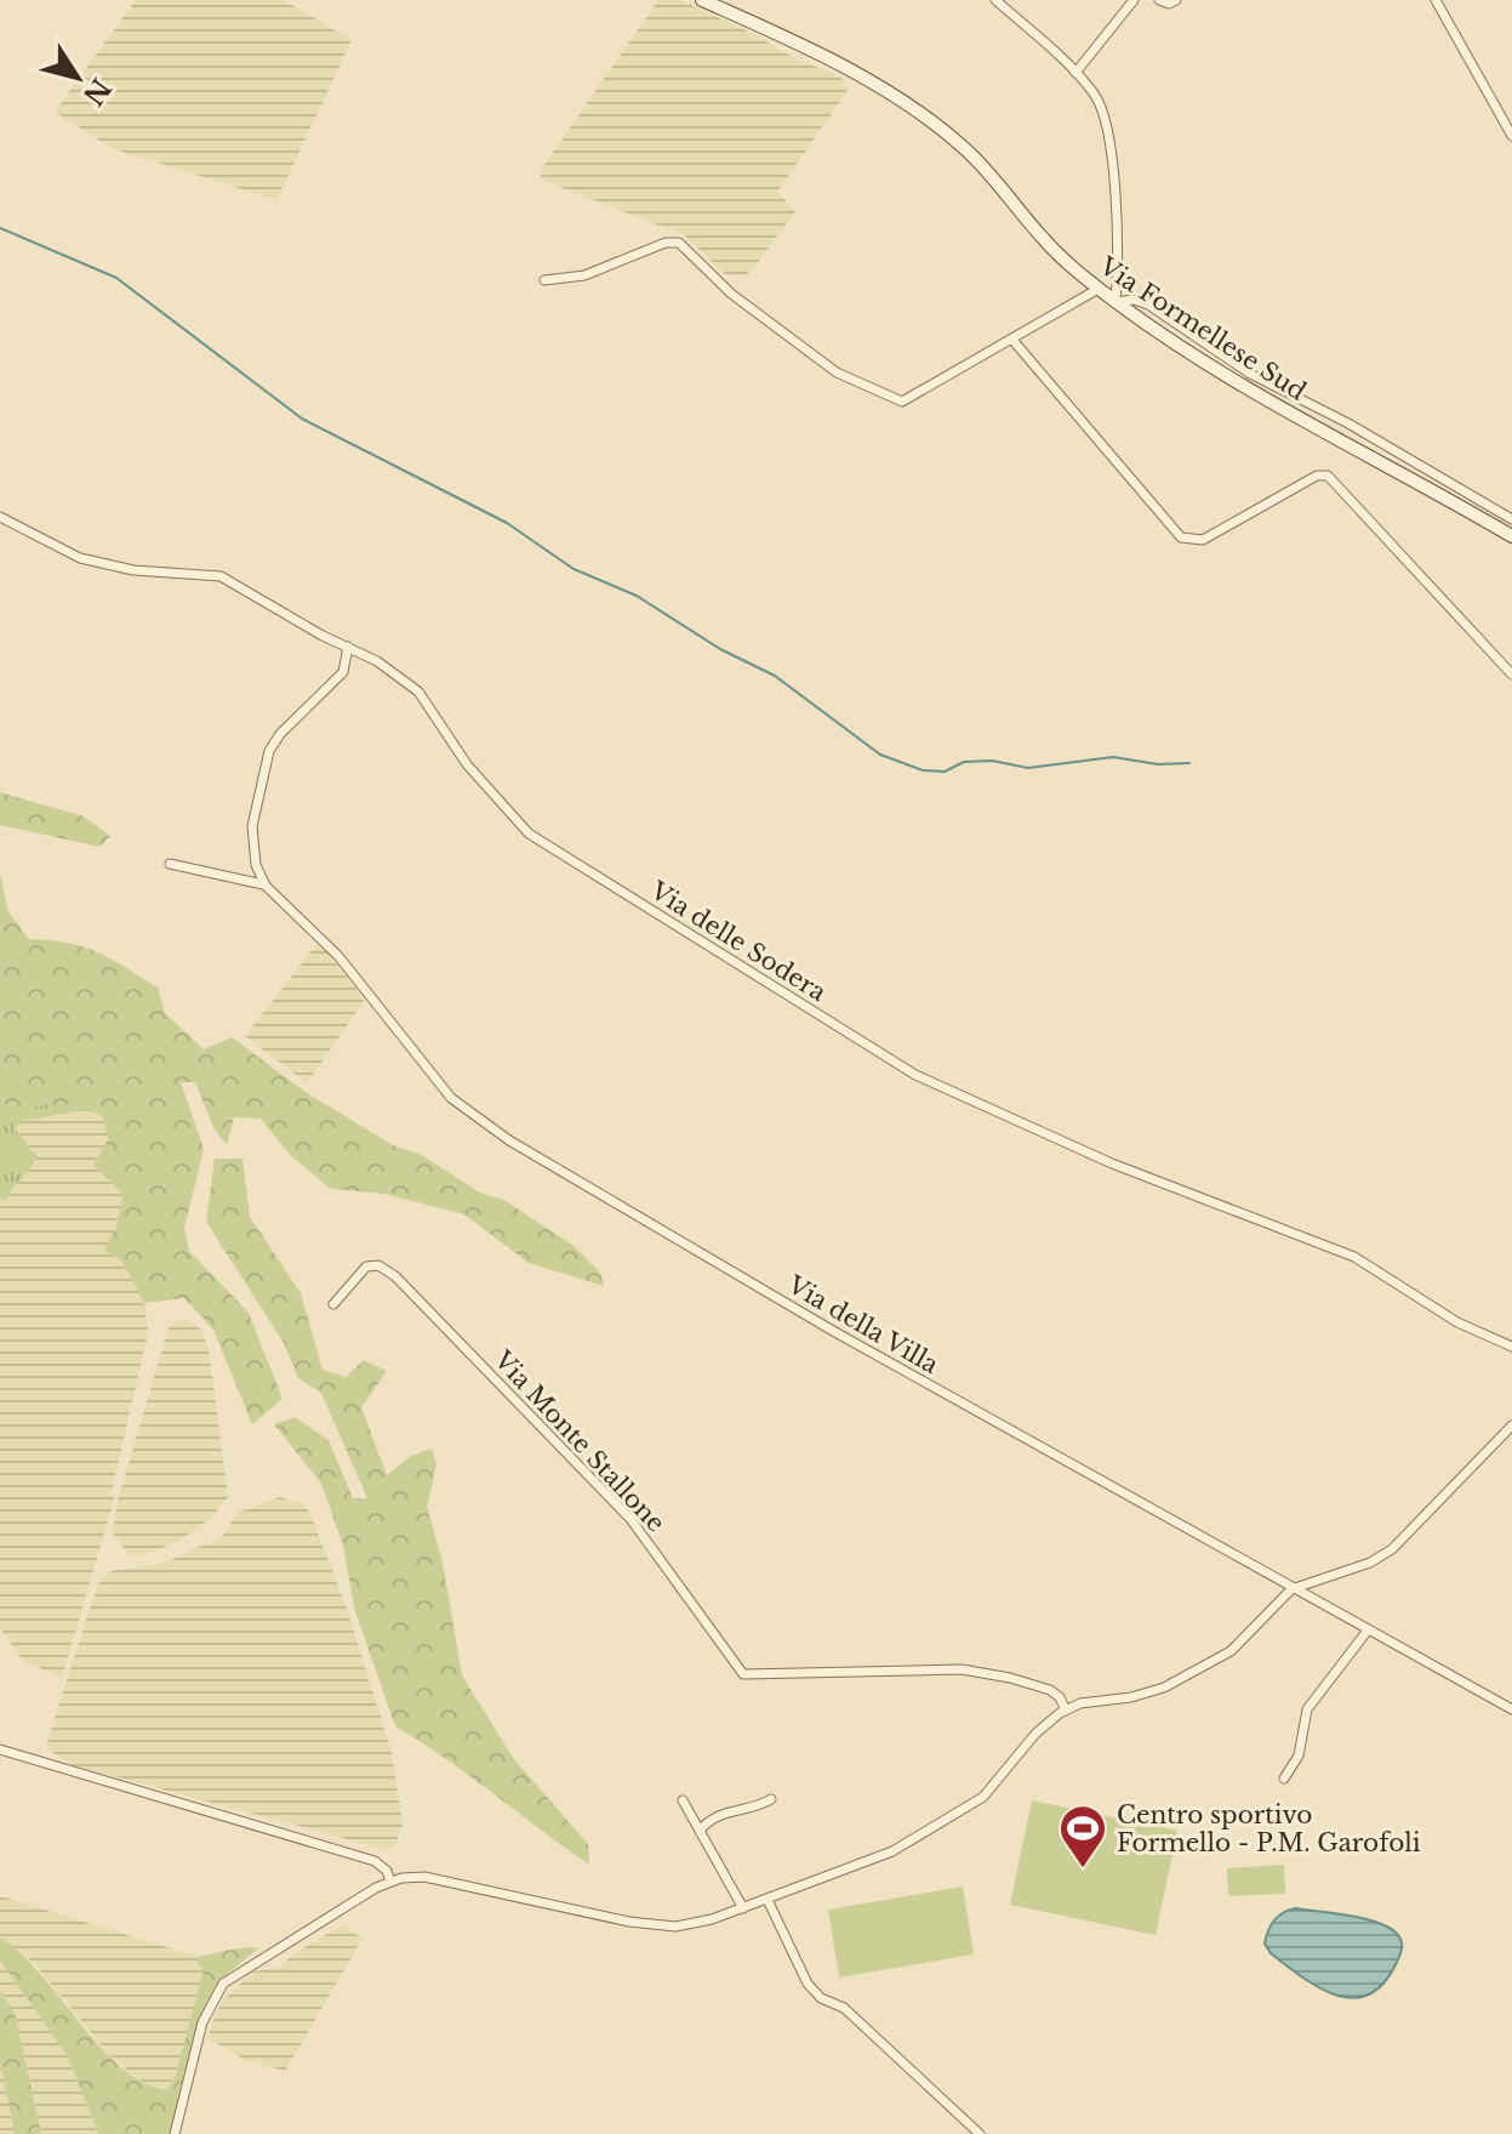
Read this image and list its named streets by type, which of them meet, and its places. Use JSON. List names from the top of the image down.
{
  "streets": {
    "street": [
      "Via Formellese Sud",
      "Via delle Sodera",
      "Via della Villa",
      "Via Monte Stallone"
    ]
  },
  "places": {
    "sports": ["Centro sportivo Formello - P.M. Garofoli"]
  },
  "north": "bottom right"
}
